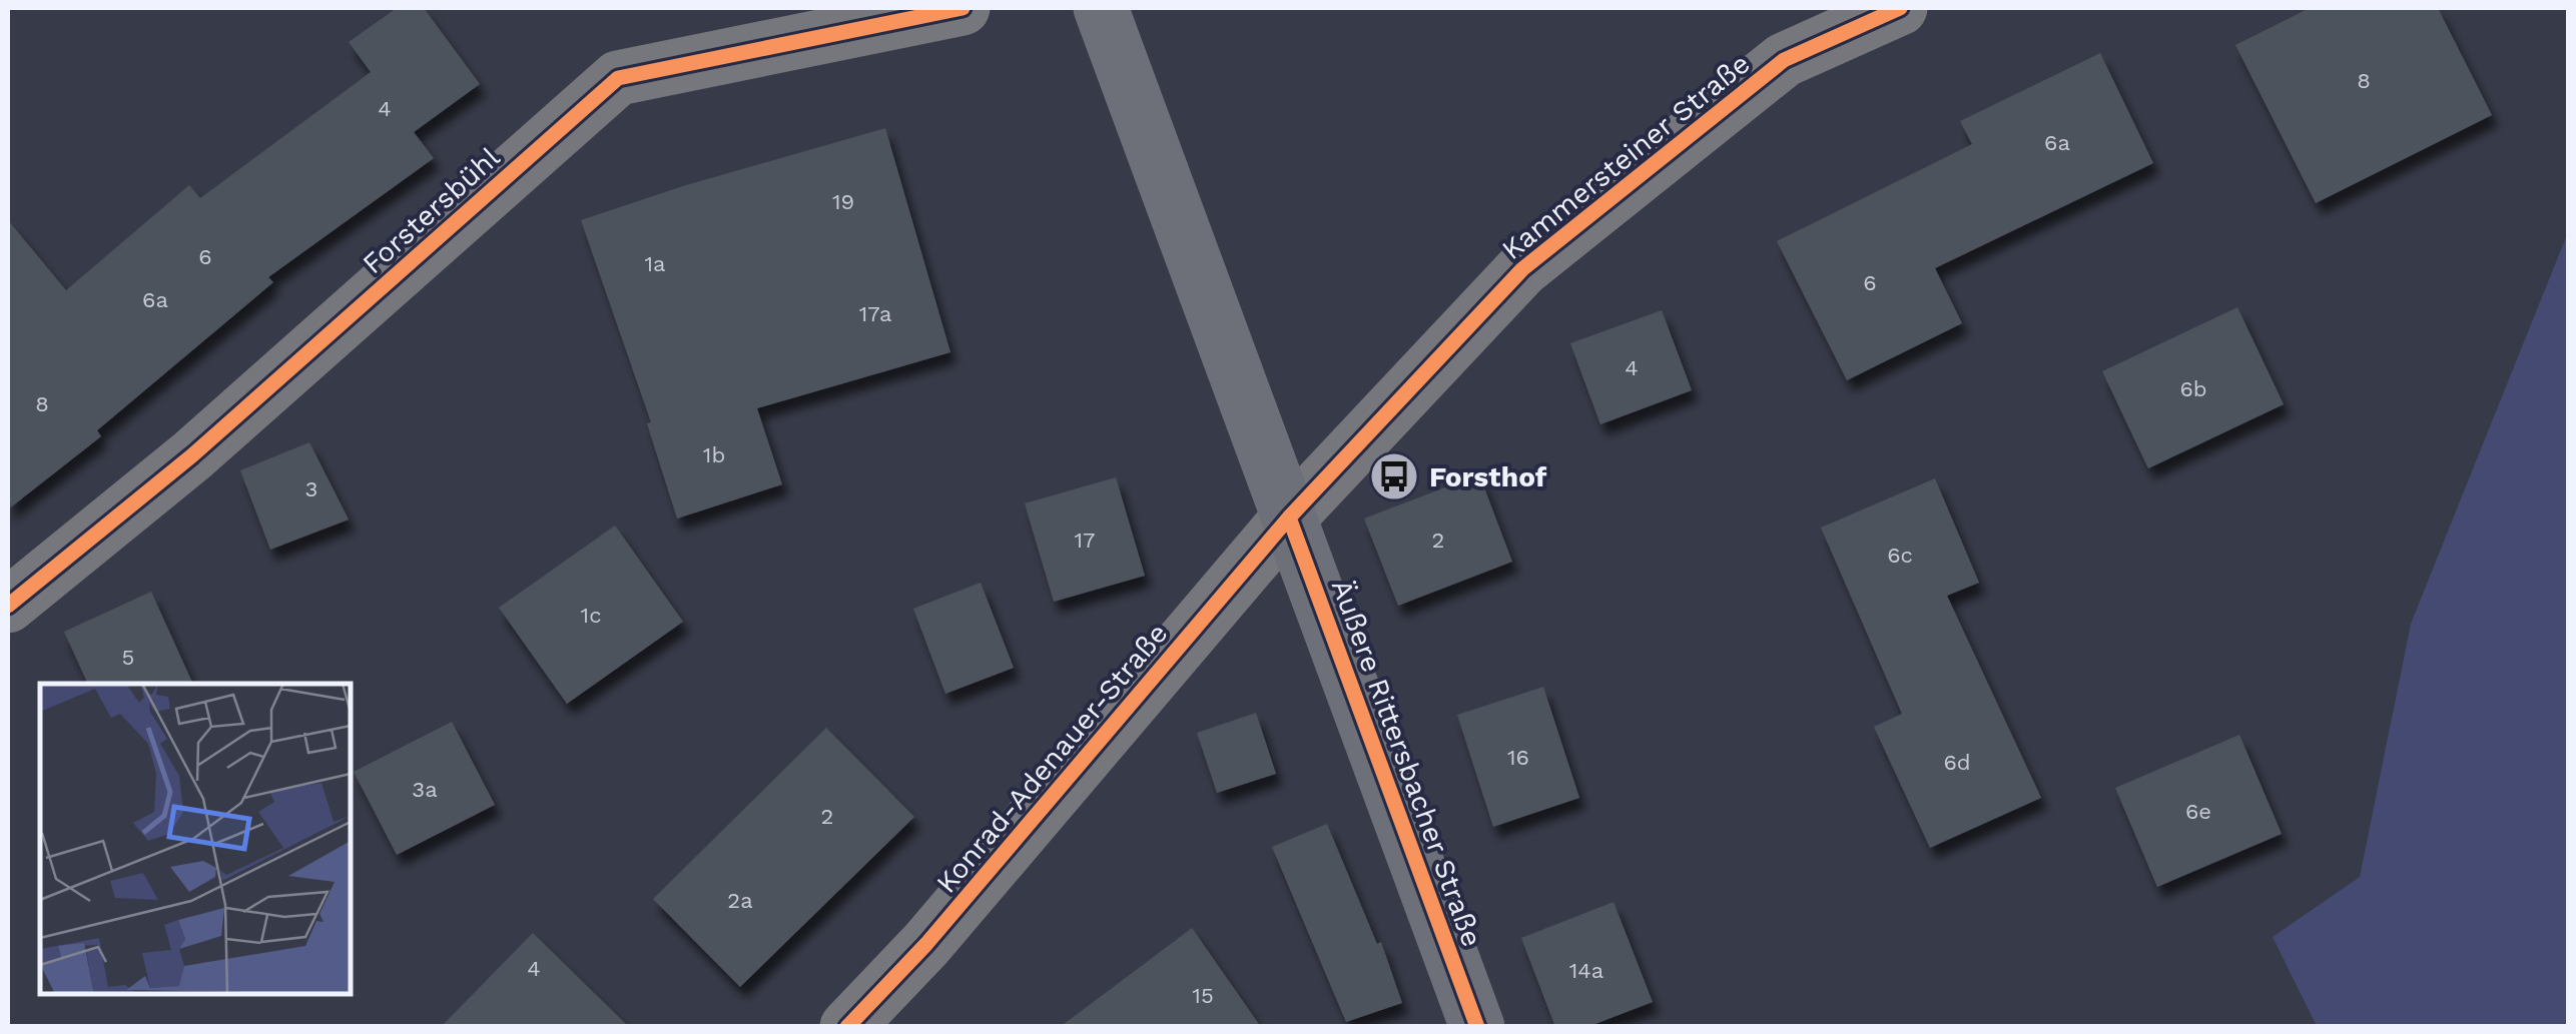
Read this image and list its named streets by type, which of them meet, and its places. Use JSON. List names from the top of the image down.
{
  "streets": {
    "main road": ["Äußere Rittersbacher Straße"],
    "street": ["Kammersteiner Straße", "Forstersbühl", "Konrad-Adenauer-Straße"]
  },
  "crossings": [
    ["Kammersteiner Straße", "Konrad-Adenauer-Straße"],
    ["Kammersteiner Straße", "Äußere Rittersbacher Straße"],
    ["Konrad-Adenauer-Straße", "Äußere Rittersbacher Straße"]
  ],
  "places": {
    "bus stop": ["Forsthof"]
  },
  "house_numbers": [
    "8",
    "4",
    "6a",
    "19",
    "6",
    "1a",
    "6",
    "6a",
    "17a",
    "4",
    "6b",
    "8",
    "1b",
    "3",
    "17",
    "2",
    "6c",
    "1c",
    "5",
    "16",
    "6d",
    "3a",
    "6e",
    "2",
    "2a",
    "4",
    "14a",
    "15"
  ]
}
